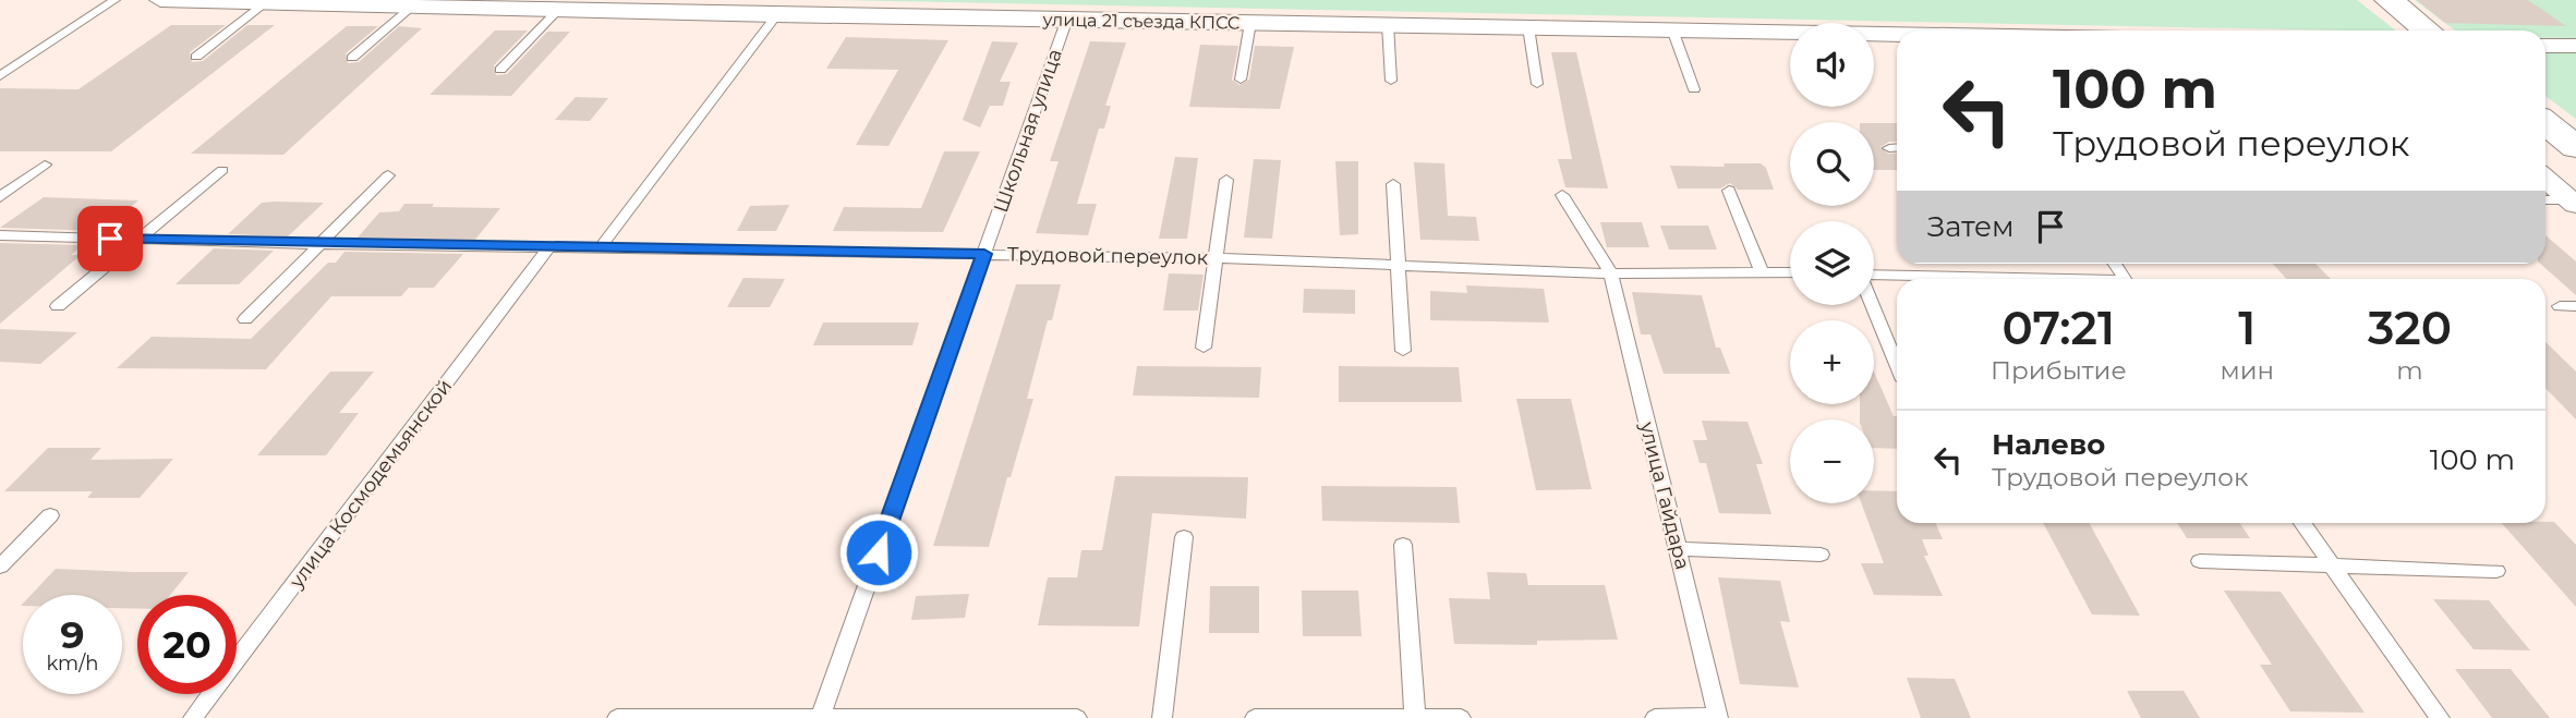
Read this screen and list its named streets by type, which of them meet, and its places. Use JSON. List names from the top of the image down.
{
  "streets": {
    "street": ["улица 21 съезда КПСС"],
    "lane": [
      "Школьная улица",
      "Трудовой переулок",
      "улица Космодемьянской",
      "улица Гайдара"
    ]
  },
  "crossings": [
    ["улица 21 съезда КПСС", "Школьная улица"],
    ["Школьная улица", "Трудовой переулок"],
    ["Трудовой переулок", "улица Космодемьянской"],
    ["Трудовой переулок", "улица Гайдара"]
  ],
  "page": {
    "map_buttons": ["+", "−"],
    "turn": ["100 m", "Трудовой переулок"],
    "then": "Затем",
    "eta": [
      "07:21",
      "Прибытие",
      "1",
      "мин",
      "320",
      "m"
    ],
    "list": [
      {
        "name": "Налево",
        "note": "Трудовой переулок",
        "value": "100 m"
      }
    ],
    "speed": "9 km/h",
    "limit": "20"
  }
}
